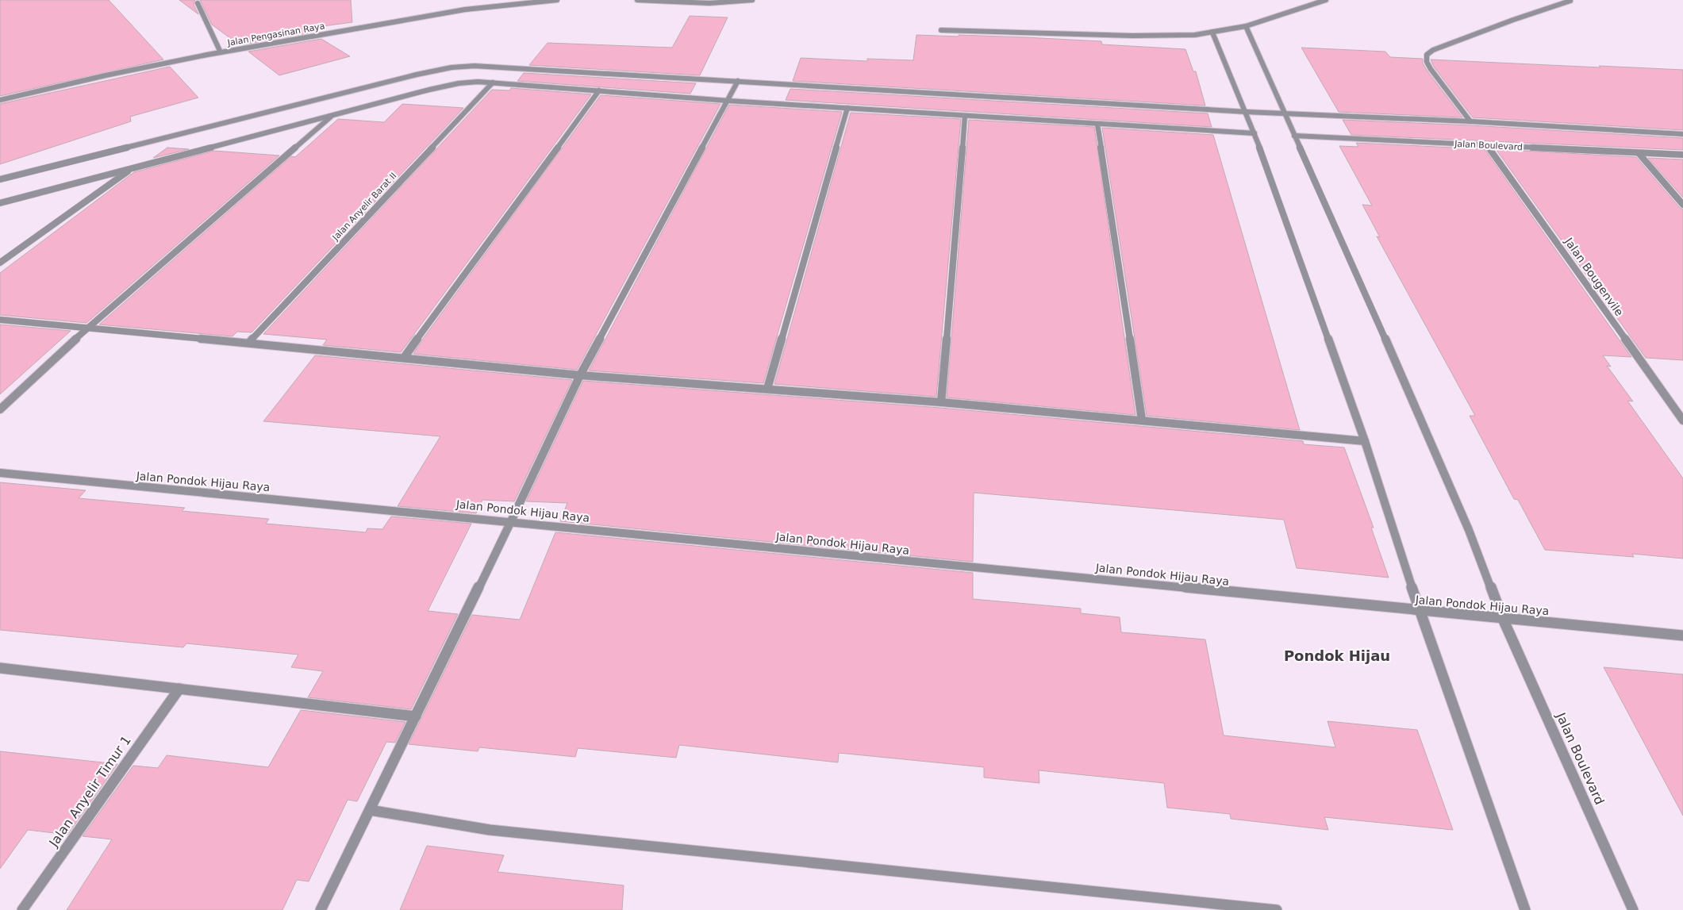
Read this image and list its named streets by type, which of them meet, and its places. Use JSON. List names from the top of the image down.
{
  "streets": {
    "street": [
      "Jalan Pengasinan Raya",
      "Jalan Boulevard",
      "Jalan Anyelir Barat II",
      "Jalan Bougenvile",
      "Jalan Pondok Hijau Raya",
      "Jalan Anyelir Timur 1"
    ]
  },
  "crossings": [
    ["Jalan Boulevard", "Jalan Bougenvile"],
    ["Jalan Boulevard", "Jalan Pondok Hijau Raya"]
  ],
  "districts": ["Pondok Hijau"]
}
